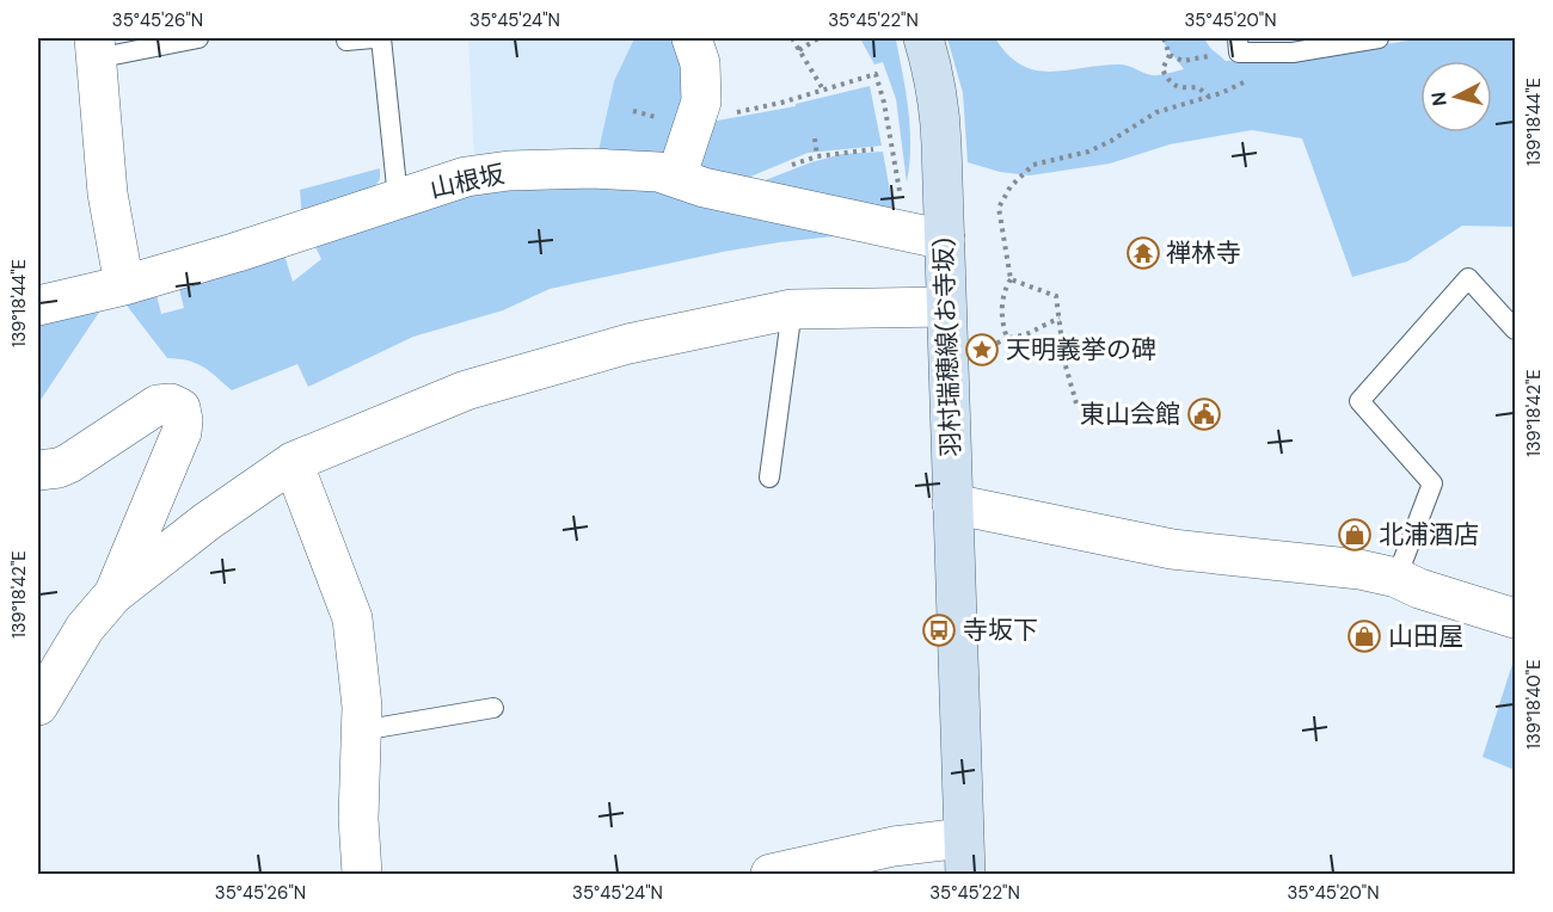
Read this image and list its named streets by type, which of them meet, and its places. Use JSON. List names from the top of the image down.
{
  "streets": {
    "main road": ["羽村瑞穂線(お寺坂)"],
    "street": ["山根坂"]
  },
  "crossings": [
    ["山根坂", "羽村瑞穂線(お寺坂)"]
  ],
  "places": {
    "temple": ["禅林寺"],
    "place": ["天明義挙の碑"],
    "public building": ["東山会館"],
    "shop": ["北浦酒店", "山田屋"],
    "bus stop": ["寺坂下"]
  },
  "north": "left",
  "coordinates": [
    "35°45'26\"N",
    "35°45'24\"N",
    "35°45'22\"N",
    "35°45'20\"N",
    "139°18'44\"E",
    "139°18'42\"E",
    "139°18'40\"E"
  ]
}
